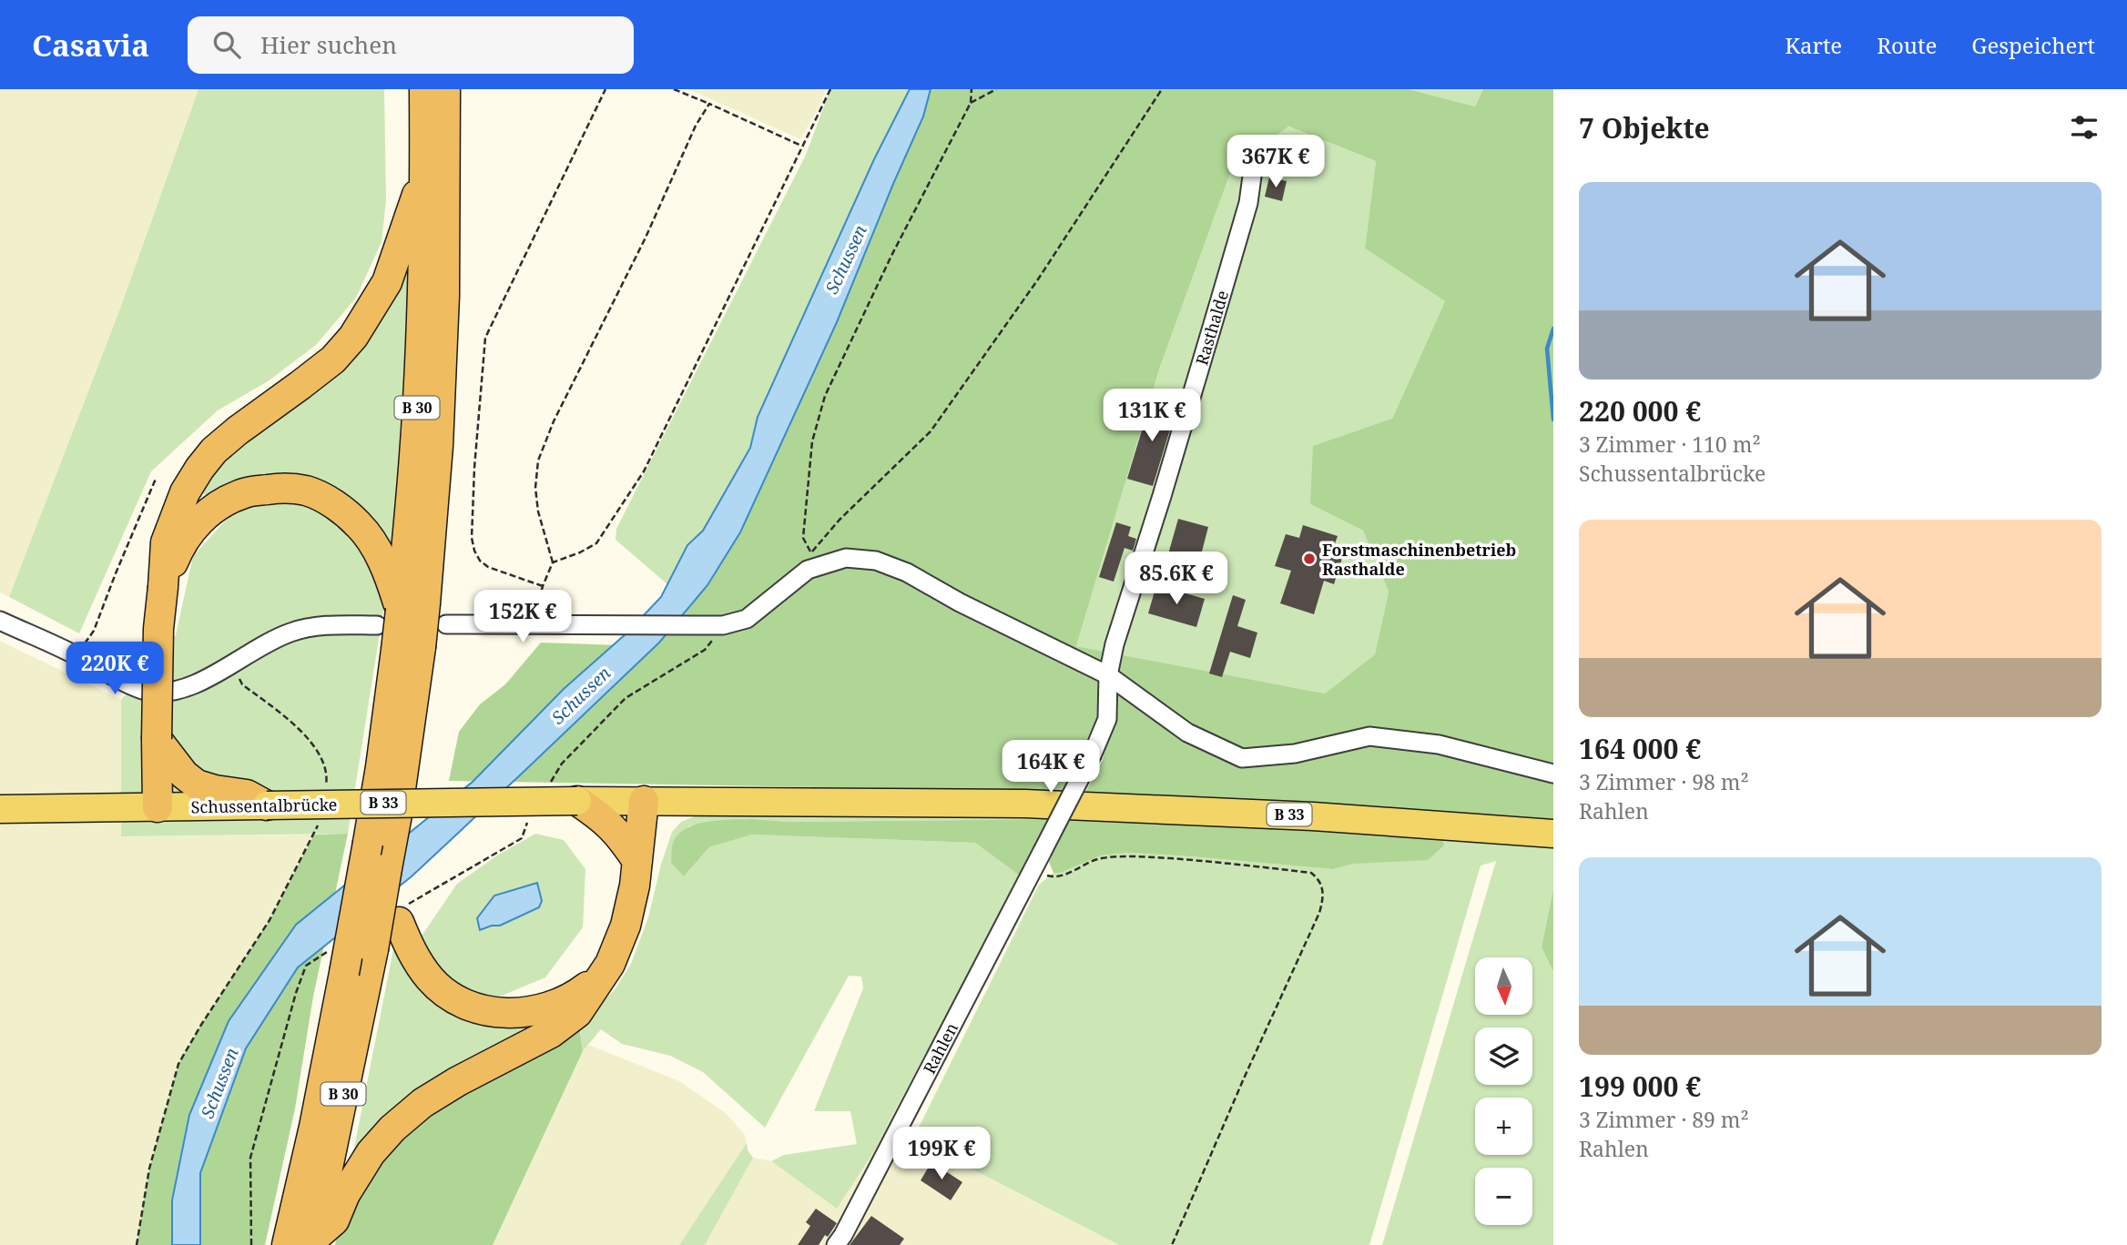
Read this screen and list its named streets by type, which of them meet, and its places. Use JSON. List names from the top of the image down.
{
  "streets": {
    "highway": ["B 30"],
    "main road": ["B 33", "Schussentalbrücke"],
    "street": ["Rasthalde", "Rahlen"]
  },
  "crossings": [
    ["Rasthalde", "Rahlen"],
    ["B 33", "Schussentalbrücke"]
  ],
  "water": ["Schussen"],
  "places": ["Forstmaschinenbetrieb Rasthalde"],
  "north": "bottom",
  "page": {
    "header": "Casavia",
    "search": "Hier suchen",
    "nav": ["Karte", "Route", "Gespeichert"],
    "heading": "7 Objekte",
    "price": [
      "367K €",
      "131K €",
      "85.6K €",
      "152K €",
      "220K €",
      "164K €",
      "199K €"
    ],
    "list": [
      {
        "name": "220 000 €",
        "note": "3 Zimmer · 110 m² · Schussentalbrücke"
      },
      {
        "name": "164 000 €",
        "note": "3 Zimmer · 98 m² · Rahlen"
      },
      {
        "name": "199 000 €",
        "note": "3 Zimmer · 89 m² · Rahlen"
      }
    ],
    "map_buttons": ["+", "−"]
  }
}
